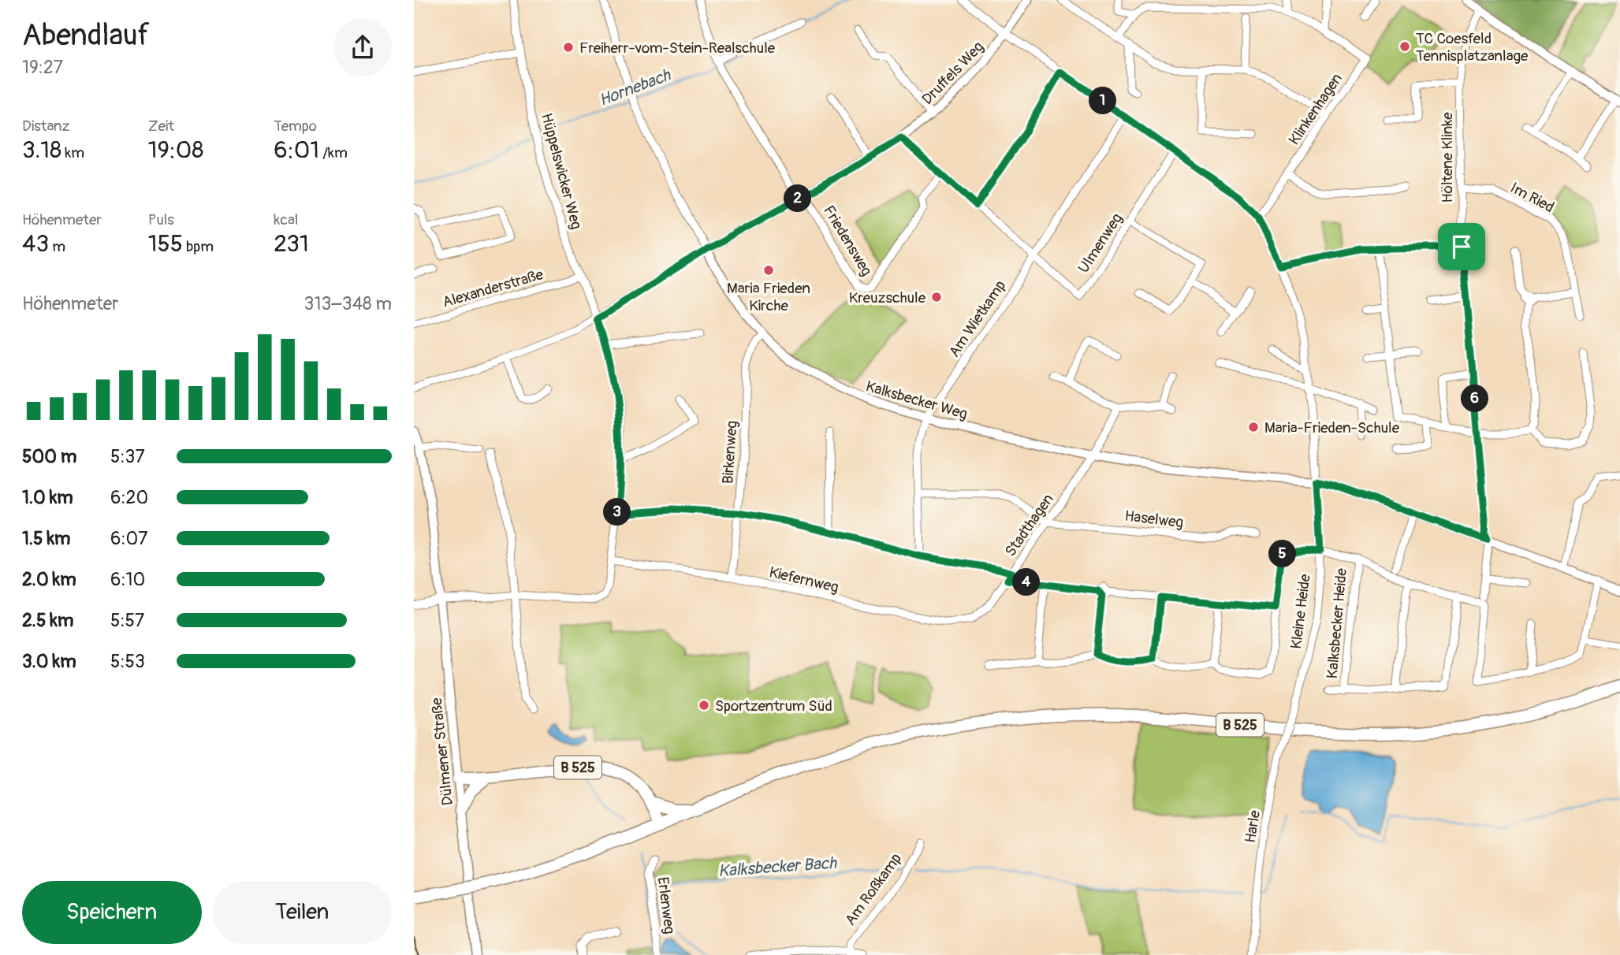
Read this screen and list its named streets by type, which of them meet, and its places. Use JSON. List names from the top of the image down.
{
  "streets": {
    "main road": ["B 525"],
    "street": [
      "Druffels Weg",
      "Klinkenhagen",
      "Höltene Klinke",
      "Hüppelswicker Weg",
      "Im Ried",
      "Friedensweg",
      "Ulmenweg",
      "Alexanderstraße",
      "Am Wietkamp",
      "Kalksbecker Weg",
      "Birkenweg",
      "Haselweg",
      "Stadthagen",
      "Kiefernweg",
      "Kleine Heide",
      "Kalksbecker Heide",
      "Dülmener Straße",
      "Harle",
      "Am Roßkamp",
      "Erlenweg"
    ]
  },
  "crossings": [
    ["Druffels Weg", "Hüppelswicker Weg"],
    ["Druffels Weg", "Friedensweg"],
    ["Druffels Weg", "Kalksbecker Weg"],
    ["Klinkenhagen", "Kleine Heide"],
    ["Höltene Klinke", "Im Ried"],
    ["Höltene Klinke", "Kalksbecker Weg"],
    ["Hüppelswicker Weg", "Alexanderstraße"],
    ["Hüppelswicker Weg", "Kiefernweg"],
    ["Hüppelswicker Weg", "Dülmener Straße"],
    ["Ulmenweg", "Am Wietkamp"],
    ["Am Wietkamp", "Kalksbecker Weg"],
    ["Kalksbecker Weg", "Birkenweg"],
    ["Kalksbecker Weg", "Stadthagen"],
    ["Kalksbecker Weg", "Kleine Heide"],
    ["Kalksbecker Weg", "Kalksbecker Heide"],
    ["Birkenweg", "Kiefernweg"],
    ["Haselweg", "Stadthagen"],
    ["Stadthagen", "Kiefernweg"],
    ["Kleine Heide", "Kalksbecker Heide"],
    ["Kleine Heide", "Harle"],
    ["B 525", "Dülmener Straße"]
  ],
  "water": ["Hornebach", "Kalksbecker Bach"],
  "places": [
    "TC Coesfeld Tennisplatzanlage",
    "Freiherr-vom-Stein-Realschule",
    "Maria Frieden Kirche",
    "Kreuzschule",
    "Maria-Frieden-Schule",
    "Sportzentrum Süd"
  ],
  "page": {
    "heading": ["Abendlauf", "19:27"],
    "pins": [
      "1",
      "2",
      "6",
      "3",
      "5",
      "4"
    ],
    "stats": [
      ["Distanz", "3.18 km"],
      ["Zeit", "19:08"],
      ["Tempo", "6:01 /km"],
      ["Höhenmeter", "43 m"],
      ["Puls", "155 bpm"],
      ["kcal", "231"]
    ],
    "chart": ["Höhenmeter", "313–348 m"],
    "list": [
      {
        "name": "500 m",
        "note": "5:37"
      },
      {
        "name": "1.0 km",
        "note": "6:20"
      },
      {
        "name": "1.5 km",
        "note": "6:07"
      },
      {
        "name": "2.0 km",
        "note": "6:10"
      },
      {
        "name": "2.5 km",
        "note": "5:57"
      },
      {
        "name": "3.0 km",
        "note": "5:53"
      }
    ],
    "buttons": ["Speichern", "Teilen"]
  }
}
